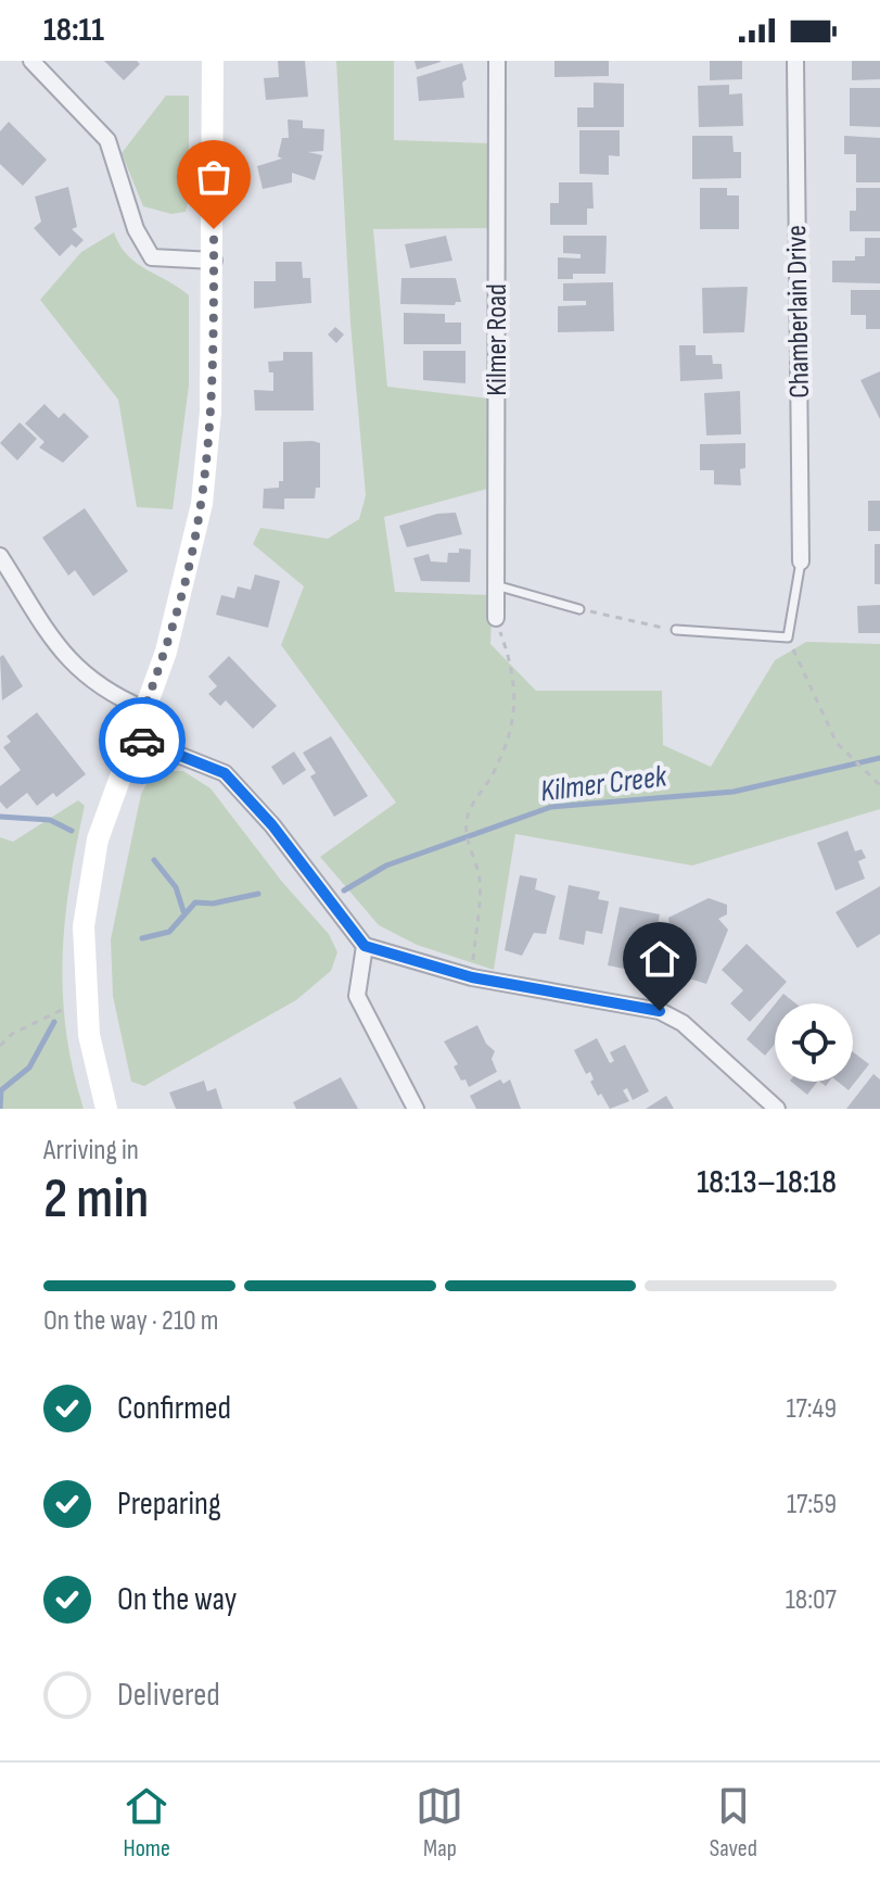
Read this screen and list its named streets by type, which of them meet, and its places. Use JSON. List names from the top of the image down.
{
  "streets": {
    "street": ["Chamberlain Drive", "Kilmer Road"]
  },
  "water": ["Kilmer Creek"],
  "page": {
    "status": "18:11",
    "heading": ["2 min", "Arriving in", "18:13–18:18"],
    "bar": "On the way · 210 m",
    "list": [
      ["Confirmed", "17:49"],
      ["Preparing", "17:59"],
      ["On the way", "18:07"],
      "Delivered"
    ],
    "tabs": ["Home", "Map", "Saved"]
  }
}
